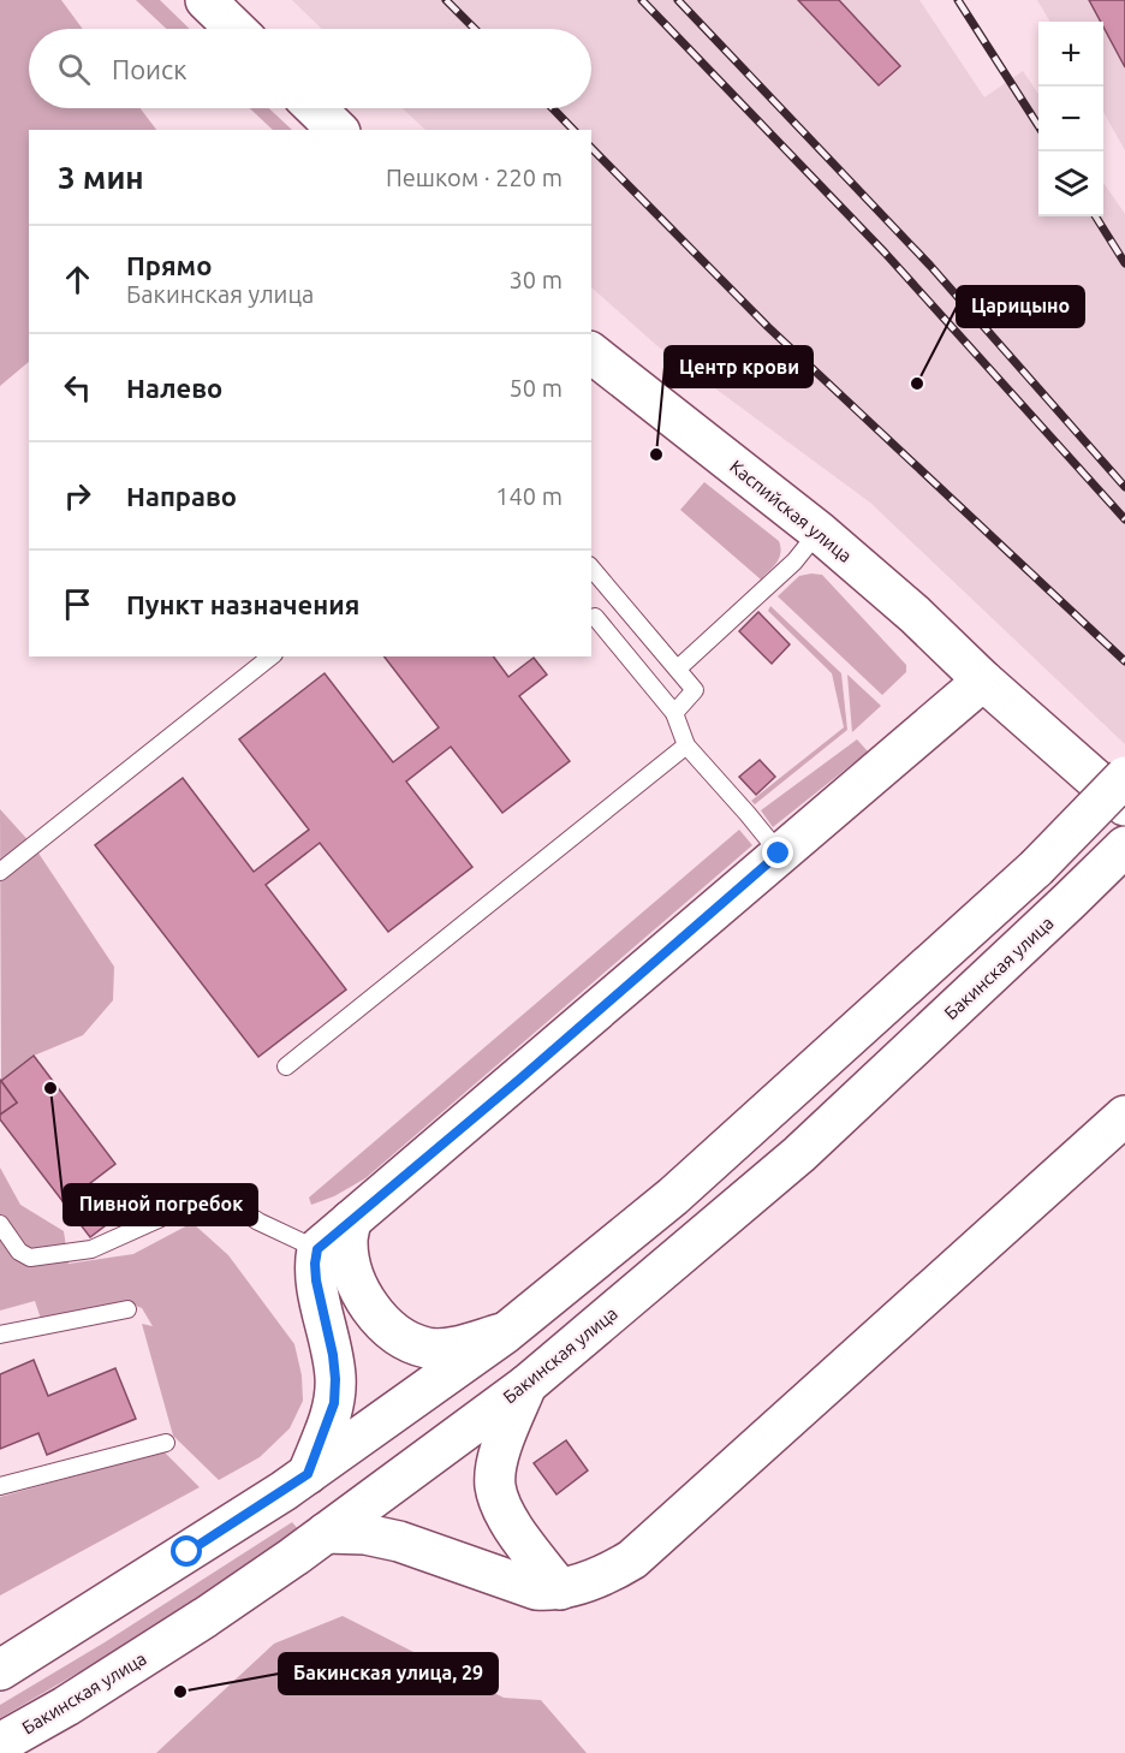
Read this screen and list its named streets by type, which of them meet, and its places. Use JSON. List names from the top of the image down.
{
  "streets": {
    "main road": ["Каспийская улица", "Бакинская улица"]
  },
  "places": [
    "Царицыно",
    "Центр крови",
    "Пивной погребок",
    "Бакинская улица, 29"
  ],
  "page": {
    "map_buttons": ["+", "−"],
    "search": "Поиск",
    "heading": ["3 мин", "Пешком · 220 m"],
    "list": [
      ["Прямо", "Бакинская улица", "30 m"],
      ["Налево", "50 m"],
      ["Направо", "140 m"],
      "Пункт назначения"
    ]
  }
}
